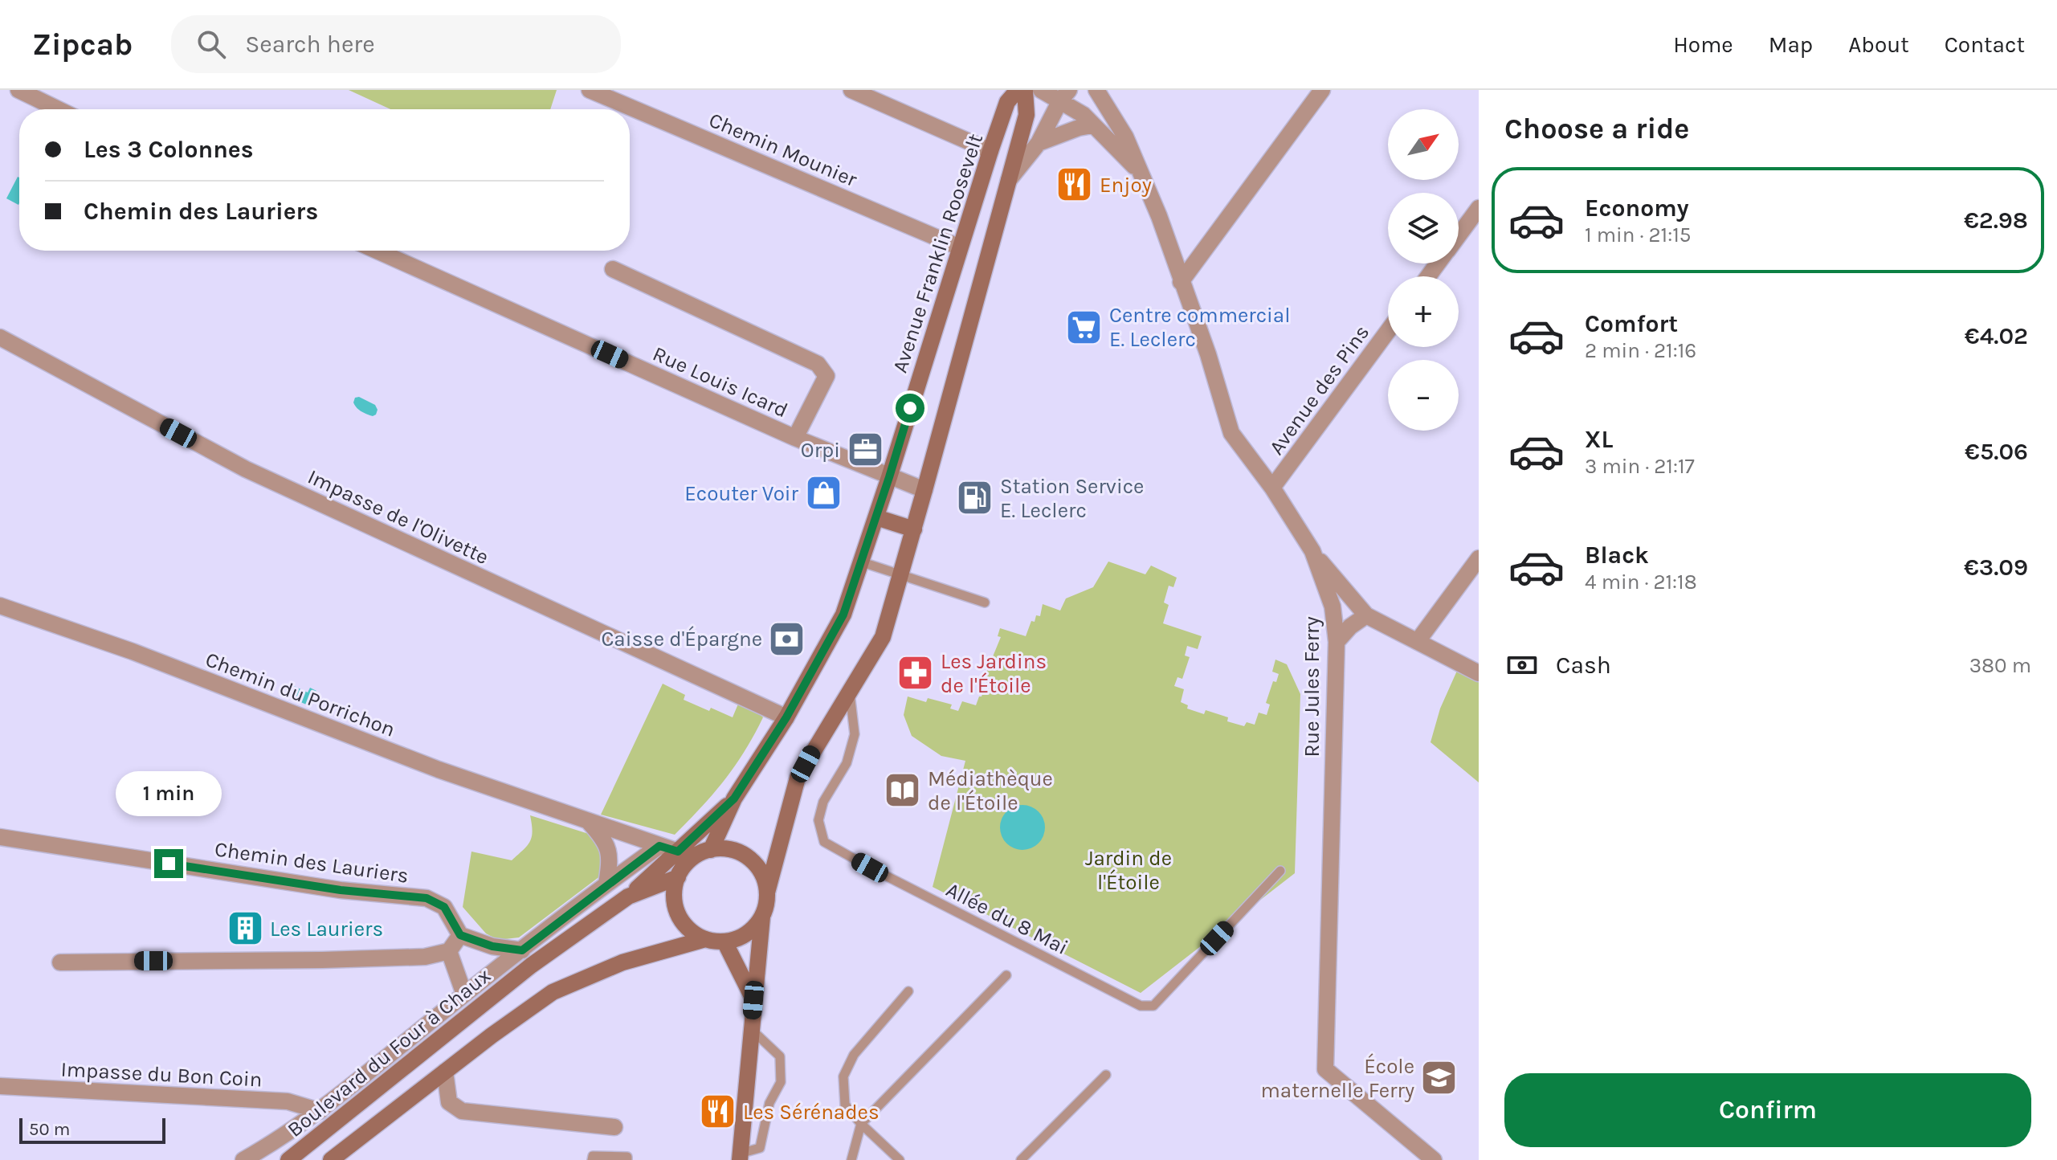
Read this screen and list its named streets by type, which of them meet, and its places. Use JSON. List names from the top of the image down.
{
  "streets": {
    "main road": ["Avenue Franklin Roosevelt", "Boulevard du Four à Chaux"],
    "street": [
      "Chemin Mounier",
      "Rue Louis Icard",
      "Avenue des Pins",
      "Impasse de l'Olivette",
      "Rue Jules Ferry",
      "Chemin du Porrichon",
      "Chemin des Lauriers",
      "Impasse du Bon Coin"
    ],
    "lane": ["Allée du 8 Mai"]
  },
  "crossings": [
    ["Chemin Mounier", "Avenue Franklin Roosevelt"],
    ["Avenue Franklin Roosevelt", "Rue Louis Icard"],
    ["Avenue Franklin Roosevelt", "Impasse de l'Olivette"],
    ["Avenue Franklin Roosevelt", "Rue Jules Ferry"],
    ["Avenue Franklin Roosevelt", "Allée du 8 Mai"],
    ["Avenue Franklin Roosevelt", "Boulevard du Four à Chaux"],
    ["Avenue des Pins", "Rue Jules Ferry"]
  ],
  "parks": ["Jardin de l'Étoile"],
  "places": {
    "restaurant": ["Enjoy", "Les Sérénades"],
    "supermarket": ["Centre commercial E. Leclerc"],
    "office": ["Orpi"],
    "shop": ["Ecouter Voir"],
    "fuel station": ["Station Service E. Leclerc"],
    "bank": ["Caisse d'Épargne"],
    "pharmacy": ["Les Jardins de l'Étoile"],
    "library": ["Médiathèque de l'Étoile"],
    "building": ["Les Lauriers"],
    "school or university": ["École maternelle Ferry"]
  },
  "scale_bar": "50 m",
  "north": "top right",
  "page": {
    "header": "Zipcab",
    "search": "Search here",
    "nav": [
      "Home",
      "Map",
      "About",
      "Contact"
    ],
    "heading": "Choose a ride",
    "map_buttons": ["+", "−"],
    "banner": ["Les 3 Colonnes", "Chemin des Lauriers"],
    "list": [
      {
        "name": "Economy",
        "note": "1 min · 21:15",
        "value": "€2.98"
      },
      {
        "name": "Comfort",
        "note": "2 min · 21:16",
        "value": "€4.02"
      },
      {
        "name": "XL",
        "note": "3 min · 21:17",
        "value": "€5.06"
      },
      {
        "name": "Black",
        "note": "4 min · 21:18",
        "value": "€3.09"
      }
    ],
    "pay": ["Cash", "380 m"],
    "bubble": "1 min",
    "buttons": "Confirm",
    "scale": "50 m"
  }
}
